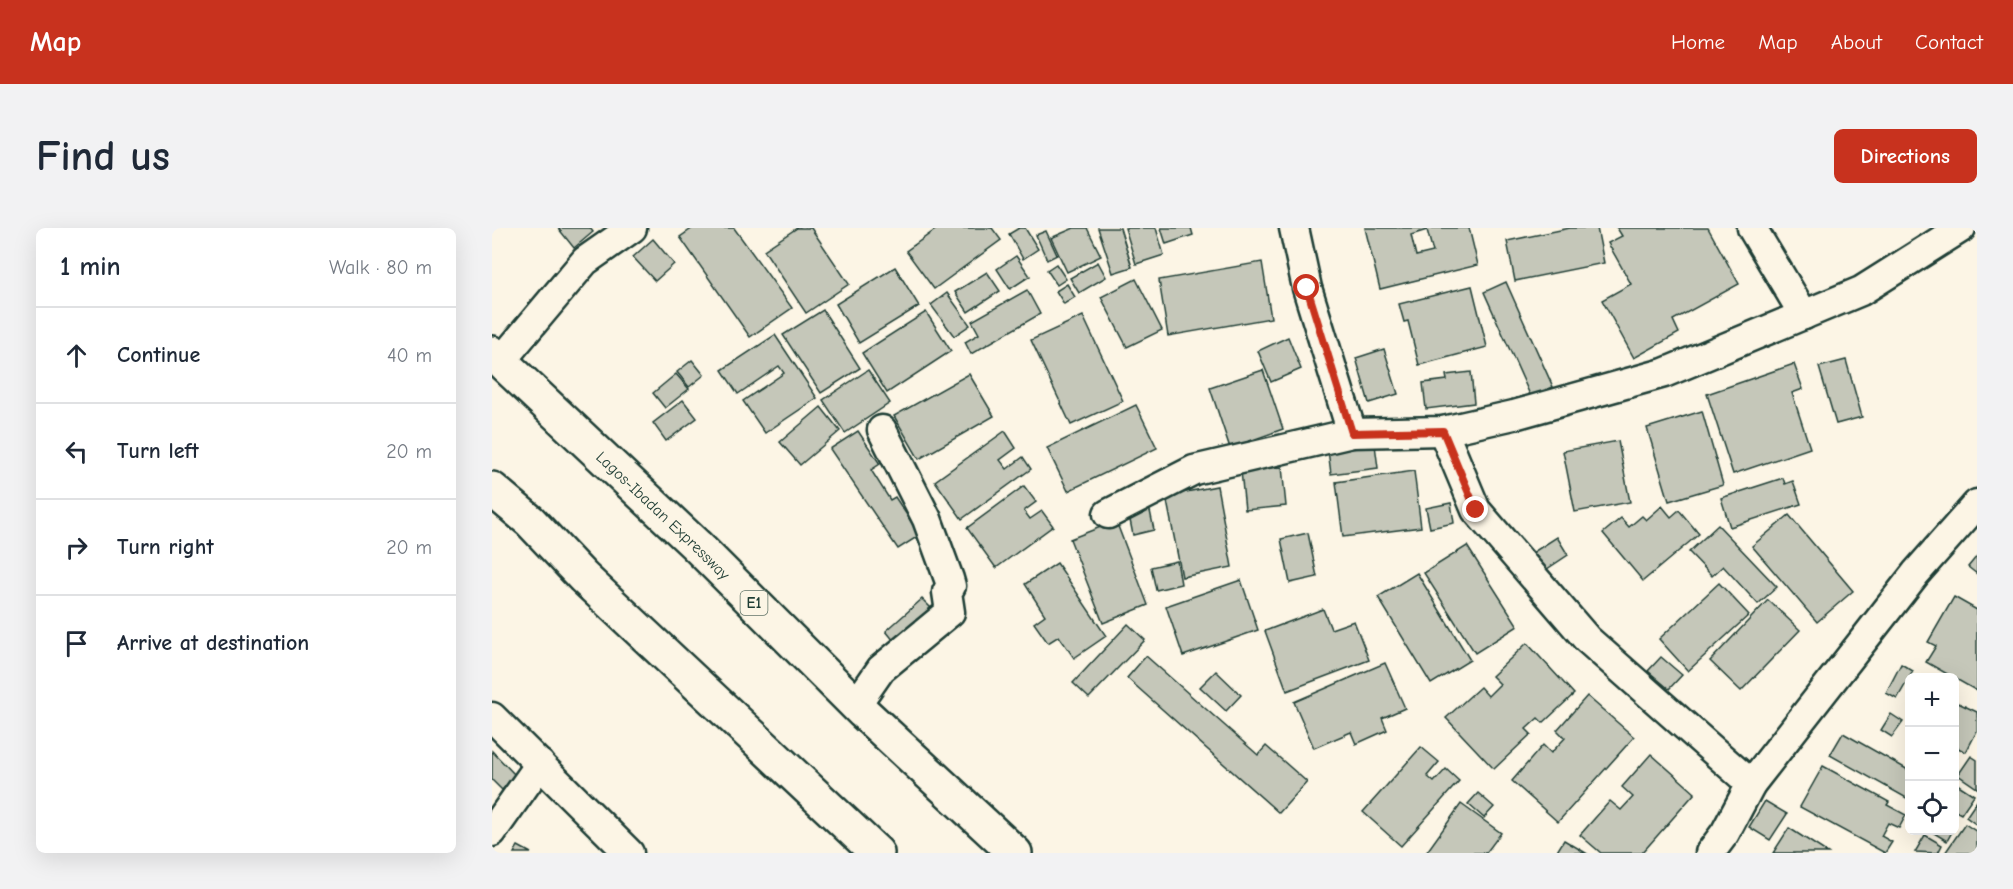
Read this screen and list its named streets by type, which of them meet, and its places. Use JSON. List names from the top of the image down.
{
  "streets": {
    "highway": ["Lagos-Ibadan Expressway", "E1"]
  },
  "page": {
    "header": "Map",
    "nav": [
      "Home",
      "Map",
      "About",
      "Contact"
    ],
    "buttons": "Directions",
    "title": "Find us",
    "heading": ["1 min", "Walk · 80 m"],
    "list": [
      ["Continue", "40 m"],
      ["Turn left", "20 m"],
      ["Turn right", "20 m"],
      "Arrive at destination"
    ],
    "map_buttons": ["+", "−"]
  }
}
